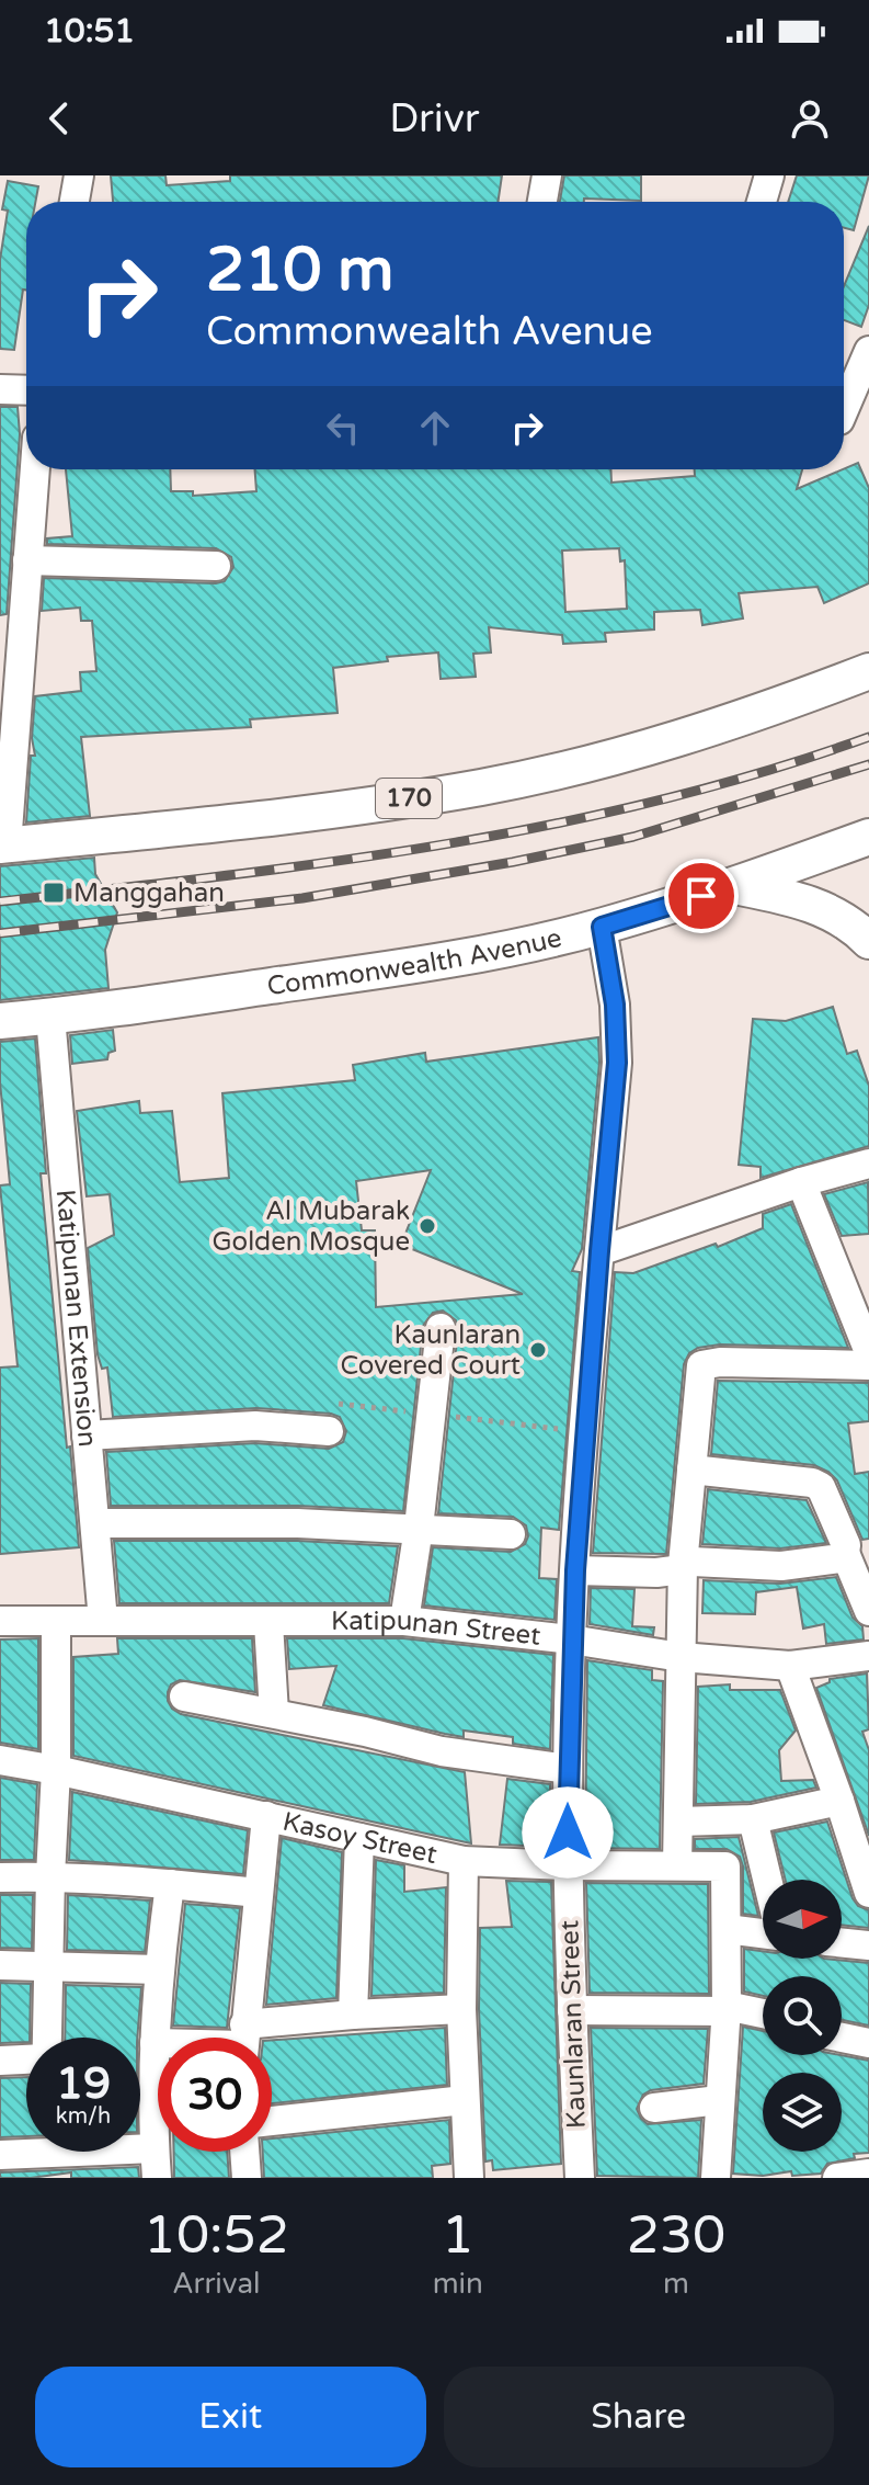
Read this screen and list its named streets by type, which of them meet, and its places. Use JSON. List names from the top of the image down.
{
  "streets": {
    "main road": ["170", "Commonwealth Avenue"],
    "street": [
      "Katipunan Extension",
      "Katipunan Street",
      "Kasoy Street",
      "Kaunlaran Street"
    ]
  },
  "crossings": [
    ["Commonwealth Avenue", "Katipunan Extension"],
    ["Commonwealth Avenue", "Kaunlaran Street"],
    ["Katipunan Extension", "Katipunan Street"],
    ["Katipunan Street", "Kaunlaran Street"],
    ["Kasoy Street", "Kaunlaran Street"]
  ],
  "places": {
    "transit": ["Manggahan"],
    "other": ["Al Mubarak Golden Mosque", "Kaunlaran Covered Court"]
  },
  "north": "right",
  "page": {
    "status": "10:51",
    "header": "Drivr",
    "turn": ["210 m", "Commonwealth Avenue"],
    "speed": "19 km/h",
    "limit": "30",
    "eta": [
      "10:52",
      "Arrival",
      "1",
      "min",
      "230",
      "m"
    ],
    "buttons": ["Exit", "Share"]
  }
}
